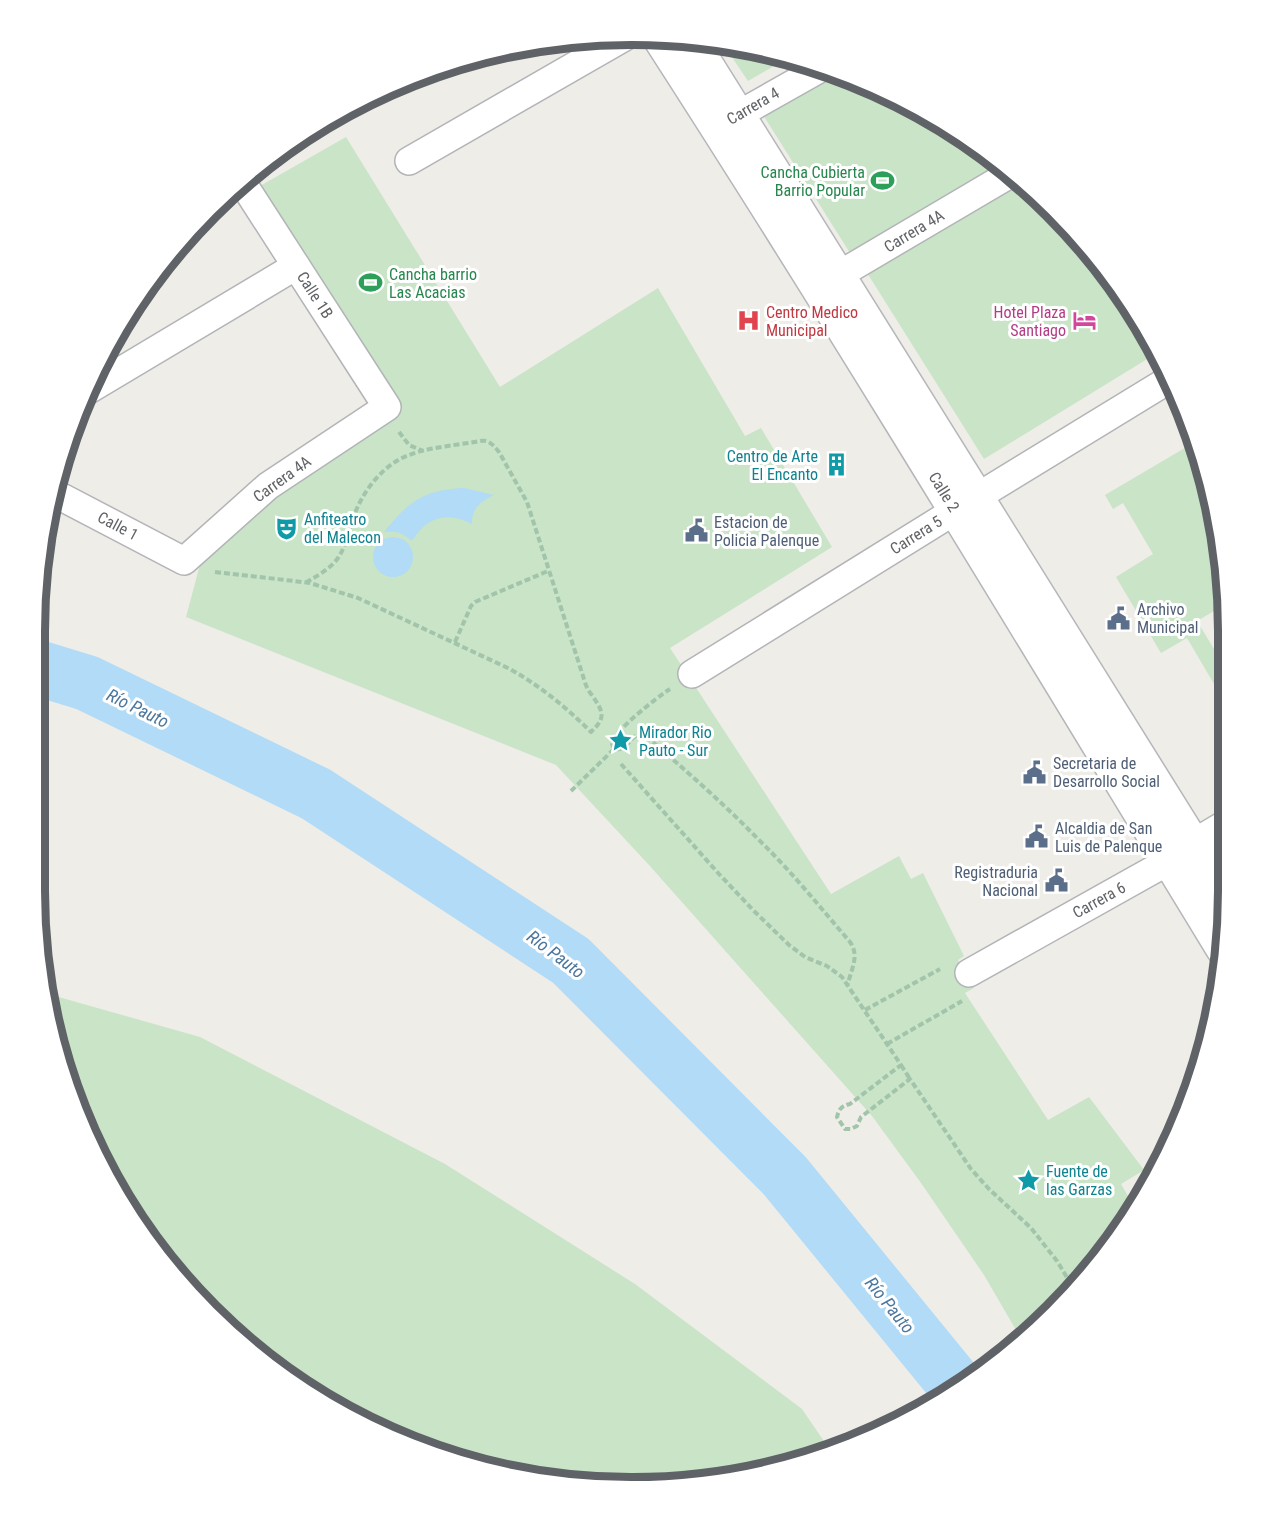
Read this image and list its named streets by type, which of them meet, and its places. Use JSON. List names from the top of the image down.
{
  "streets": {
    "street": [
      "Carrera 4",
      "Carrera 4A",
      "Calle 1B",
      "Calle 2",
      "Calle 1",
      "Carrera 5",
      "Carrera 6"
    ]
  },
  "crossings": [
    ["Carrera 4", "Calle 2"],
    ["Carrera 4A", "Calle 1B"],
    ["Carrera 4A", "Calle 2"],
    ["Carrera 4A", "Calle 1"],
    ["Calle 2", "Carrera 5"],
    ["Calle 2", "Carrera 6"]
  ],
  "water": ["Río Pauto"],
  "places": {
    "sports": ["Cancha Cubierta Barrio Popular", "Cancha barrio Las Acacias"],
    "hospital": ["Centro Medico Municipal"],
    "hotel": ["Hotel Plaza Santiago"],
    "building": ["Centro de Arte El Encanto"],
    "theatre": ["Anfiteatro del Malecon"],
    "public building": [
      "Estacion de Policia Palenque",
      "Archivo Municipal",
      "Secretaria de Desarrollo Social",
      "Alcaldia de San Luis de Palenque",
      "Registraduria Nacional"
    ],
    "place": ["Mirador Rio Pauto - Sur", "Fuente de las Garzas"]
  }
}
